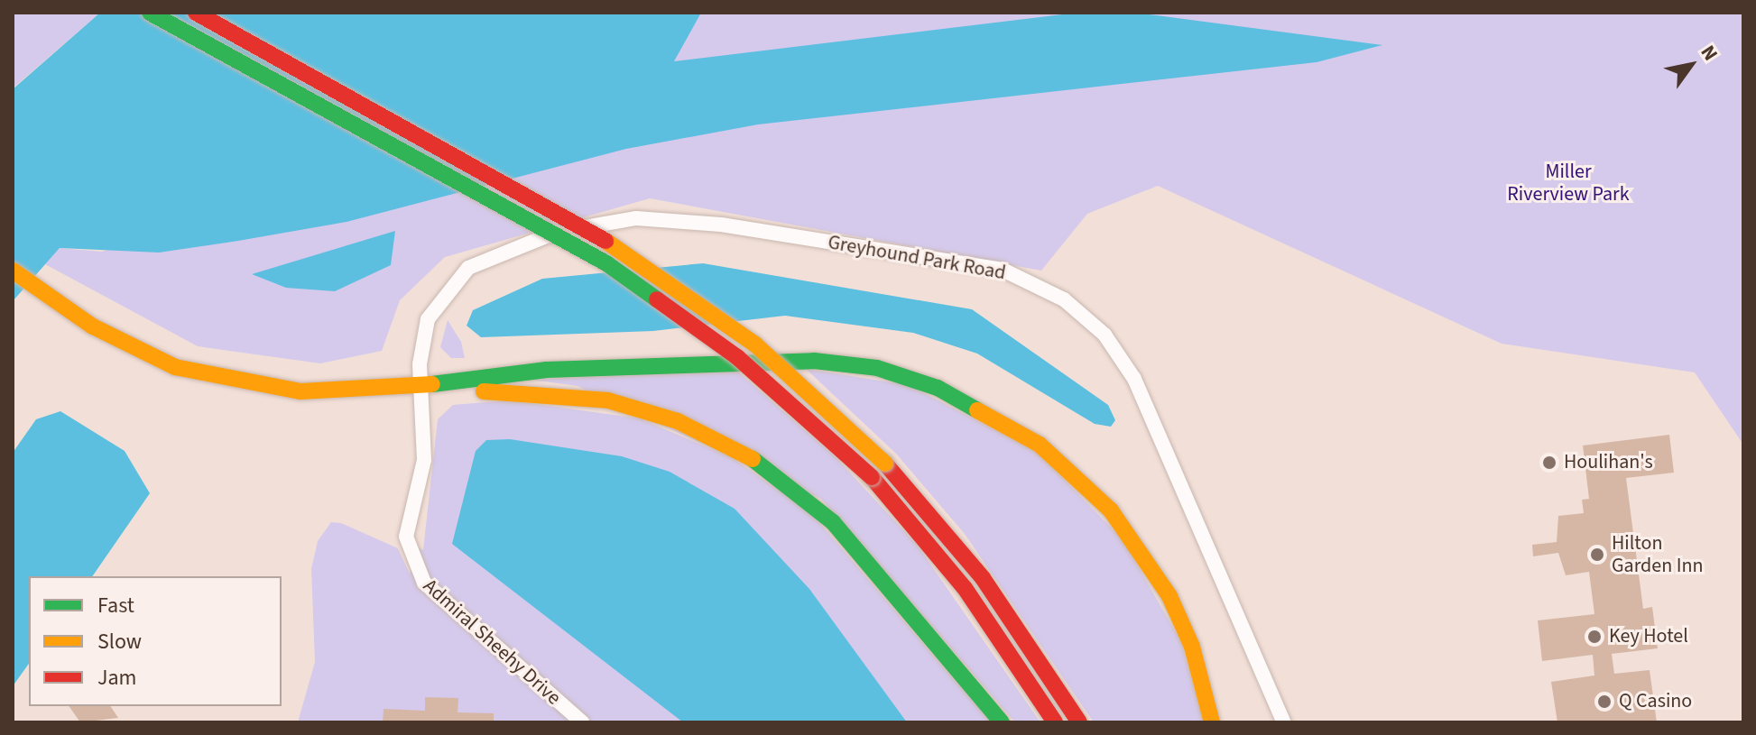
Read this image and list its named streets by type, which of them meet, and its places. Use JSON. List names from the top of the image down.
{
  "streets": {
    "street": ["Greyhound Park Road", "Admiral Sheehy Drive"]
  },
  "crossings": [
    ["Greyhound Park Road", "Admiral Sheehy Drive"]
  ],
  "parks": ["Miller Riverview Park"],
  "places": [
    "Houlihan's",
    "Hilton Garden Inn",
    "Key Hotel",
    "Q Casino"
  ],
  "legend": ["Fast", "Slow", "Jam"],
  "north": "top right"
}
